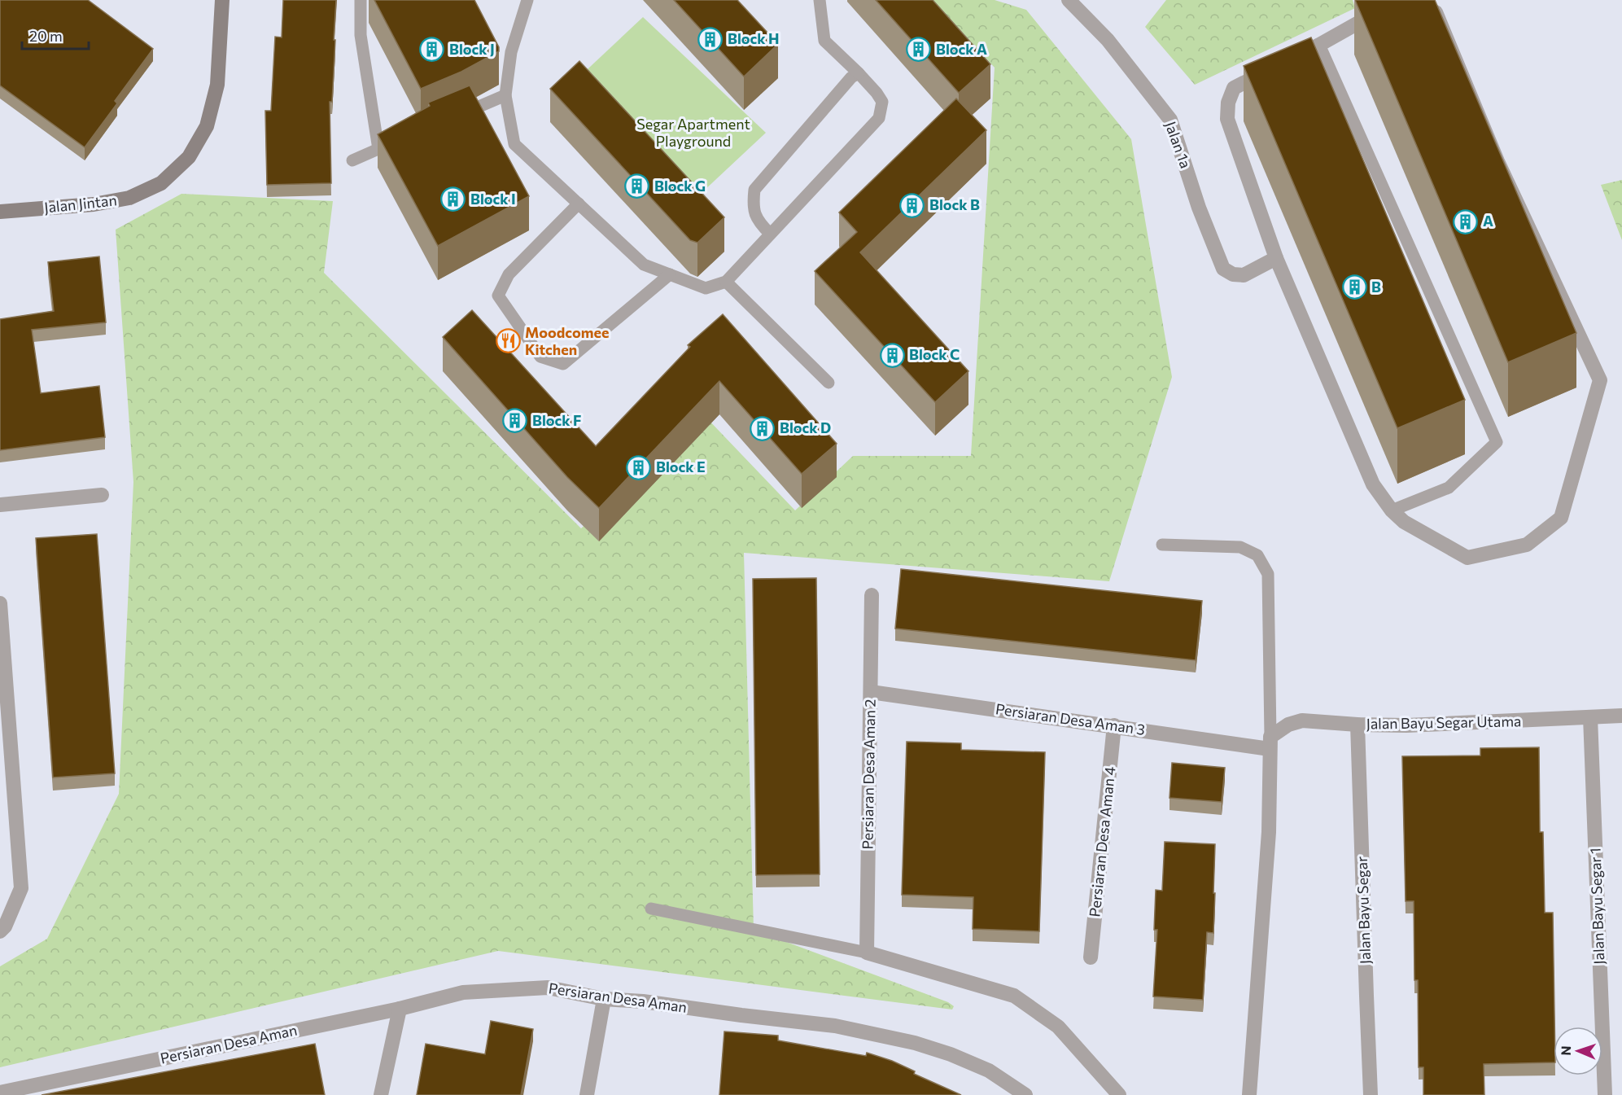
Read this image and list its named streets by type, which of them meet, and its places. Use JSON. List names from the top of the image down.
{
  "streets": {
    "street": [
      "Jalan 1a",
      "Jalan Jintan",
      "Persiaran Desa Aman 3",
      "Jalan Bayu Segar Utama",
      "Persiaran Desa Aman 2",
      "Persiaran Desa Aman 4",
      "Jalan Bayu Segar 1",
      "Jalan Bayu Segar",
      "Persiaran Desa Aman"
    ]
  },
  "crossings": [
    ["Persiaran Desa Aman 3", "Jalan Bayu Segar Utama"],
    ["Persiaran Desa Aman 3", "Persiaran Desa Aman 2"],
    ["Persiaran Desa Aman 3", "Persiaran Desa Aman 4"],
    ["Jalan Bayu Segar Utama", "Jalan Bayu Segar 1"],
    ["Jalan Bayu Segar Utama", "Jalan Bayu Segar"]
  ],
  "parks": ["Segar Apartment Playground"],
  "places": {
    "building": [
      "Block H",
      "Block J",
      "Block A",
      "Block G",
      "Block I",
      "Block B",
      "A",
      "B",
      "Block C",
      "Block F",
      "Block D",
      "Block E"
    ],
    "restaurant": ["Moodcomee Kitchen"]
  },
  "scale_bar": "20 m",
  "north": "left"
}
